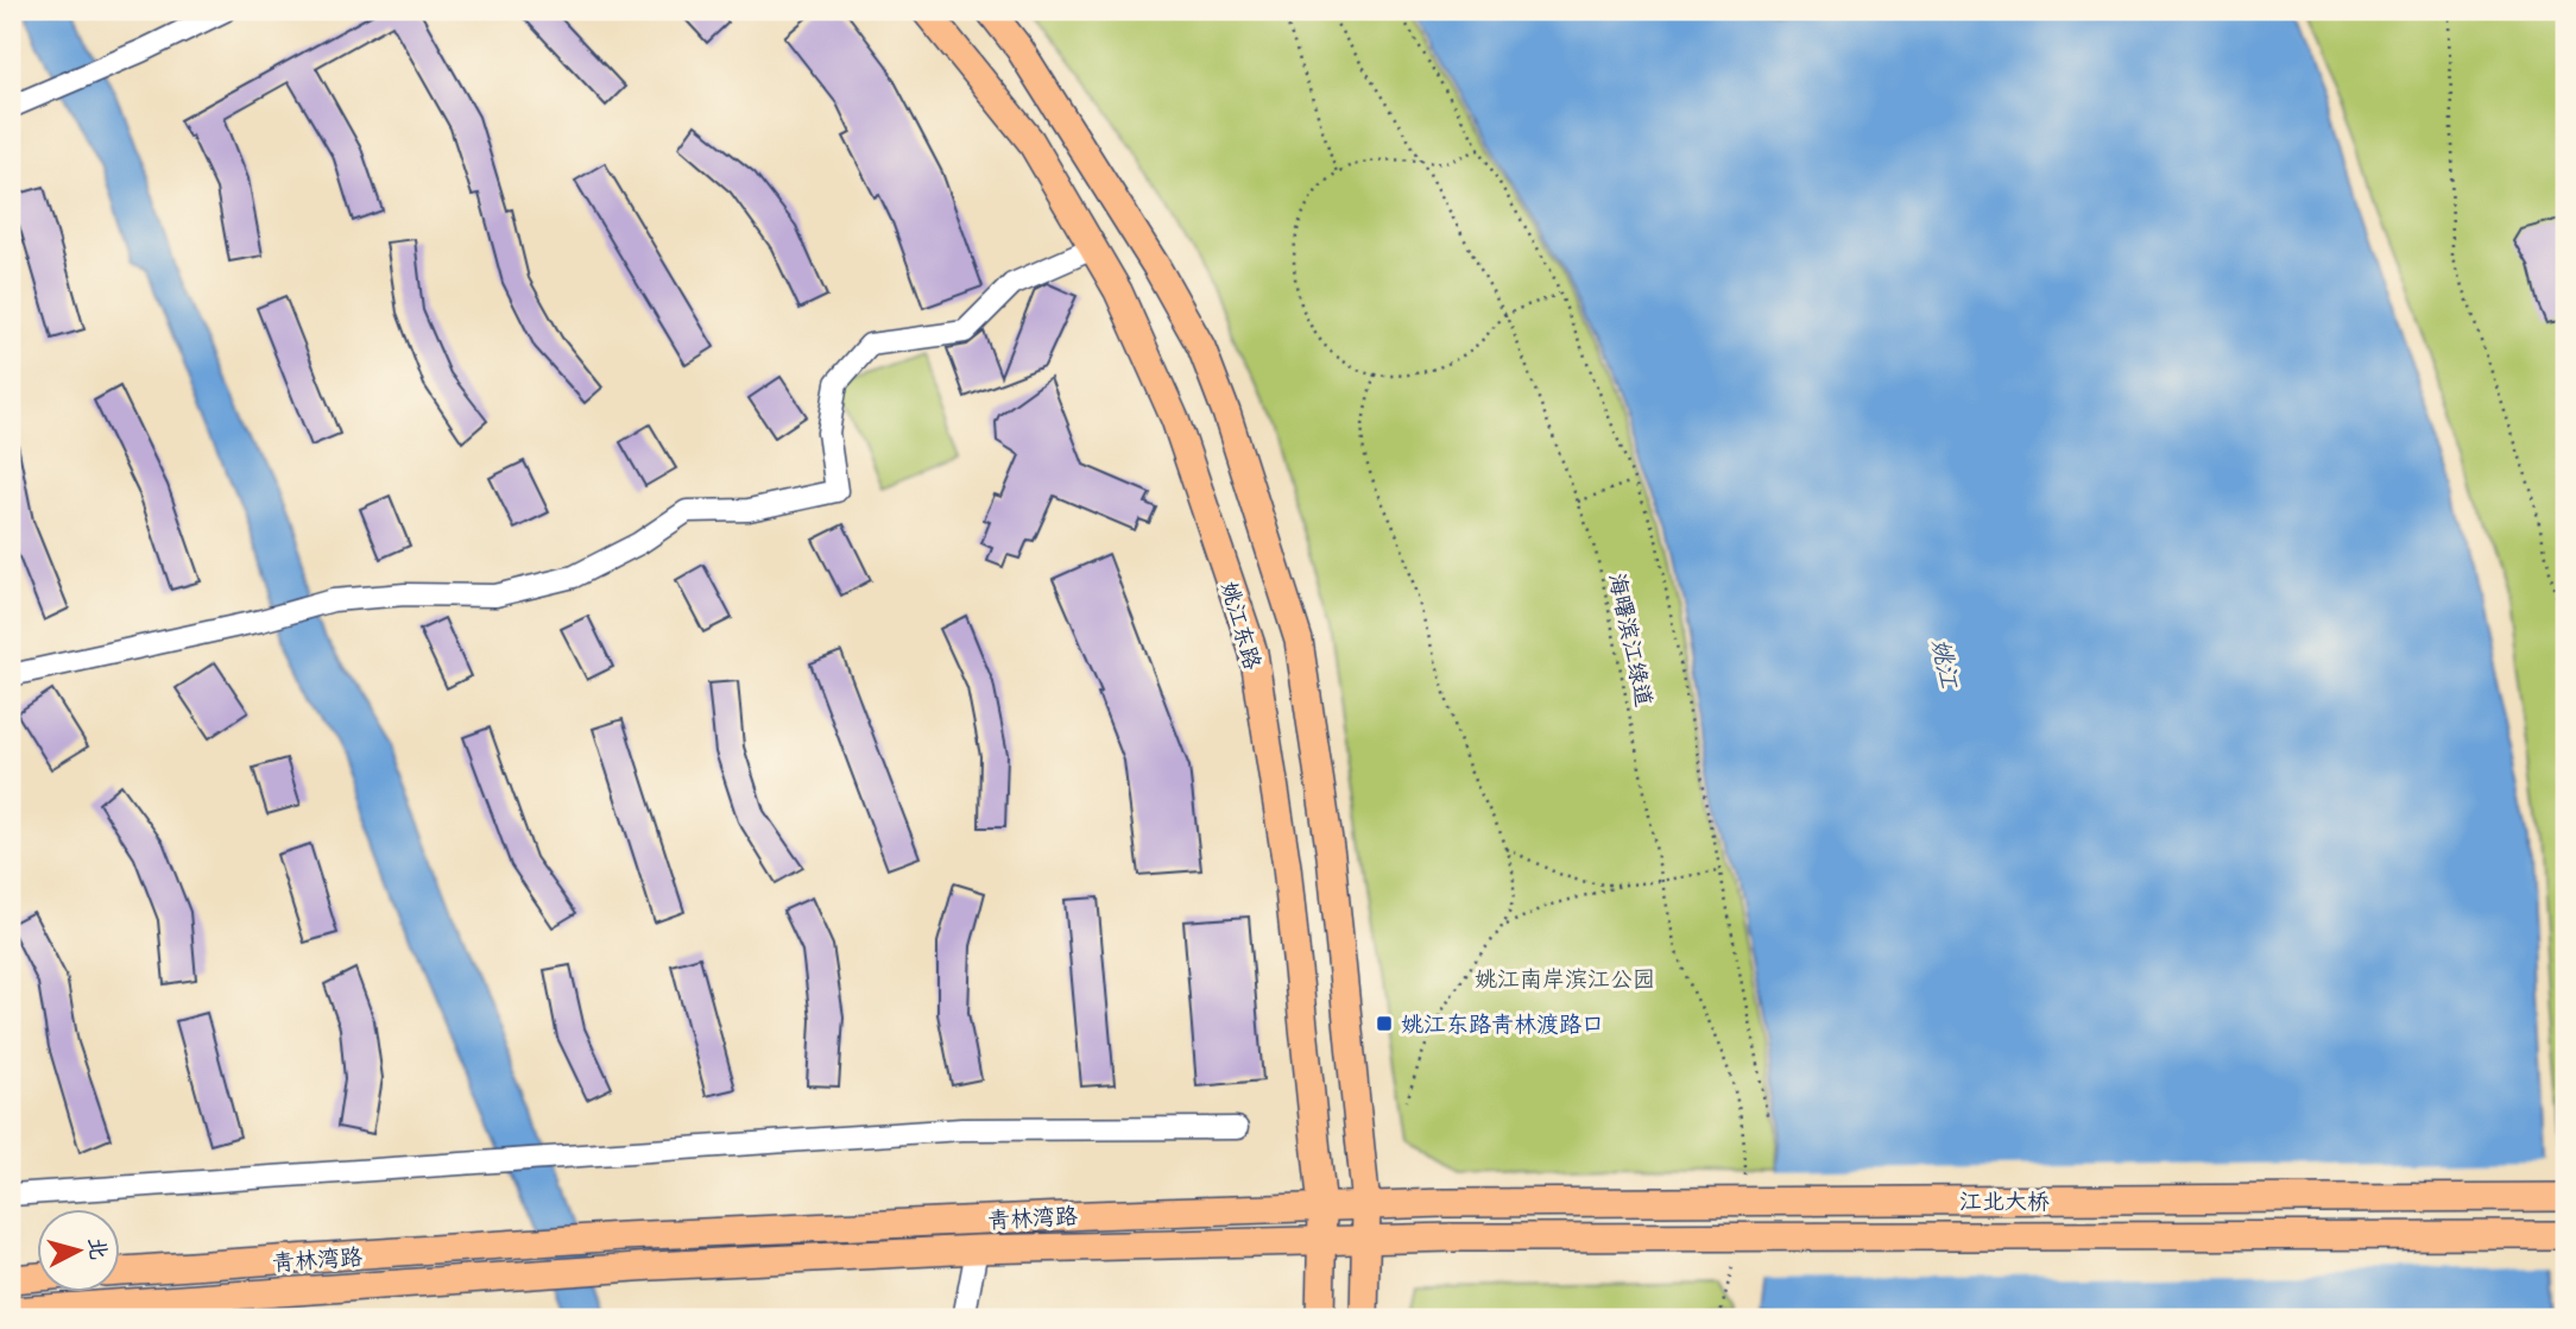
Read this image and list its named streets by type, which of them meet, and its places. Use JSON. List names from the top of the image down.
{
  "streets": {
    "main road": ["姚江东路", "江北大桥", "青林湾路"],
    "path": ["海曙滨江绿道"]
  },
  "crossings": [
    ["姚江东路", "青林湾路"],
    ["江北大桥", "青林湾路"]
  ],
  "water": ["姚江"],
  "parks": ["姚江南岸滨江公园"],
  "places": {
    "transit": ["姚江东路青林渡路口"]
  },
  "north": "right"
}
